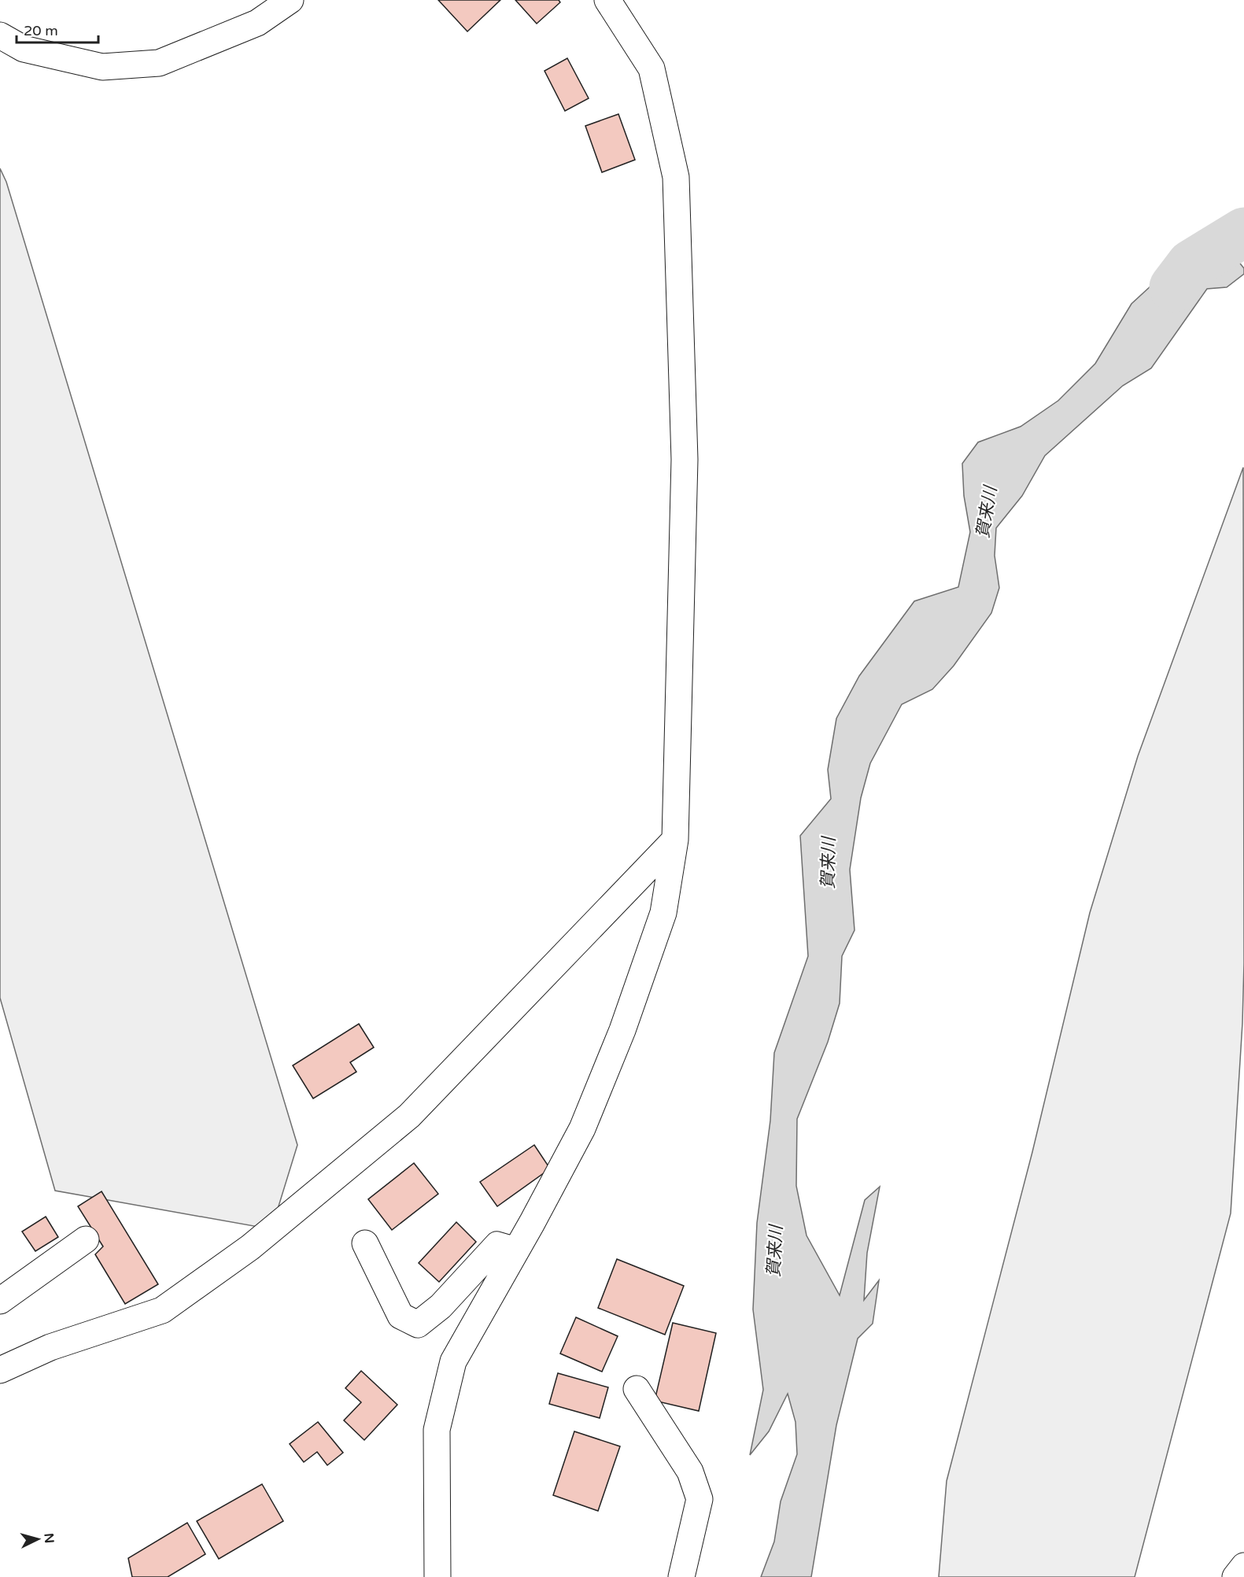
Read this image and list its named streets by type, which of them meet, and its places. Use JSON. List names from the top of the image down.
{
  "water": ["賀来川"],
  "scale_bar": "20 m",
  "north": "right"
}
